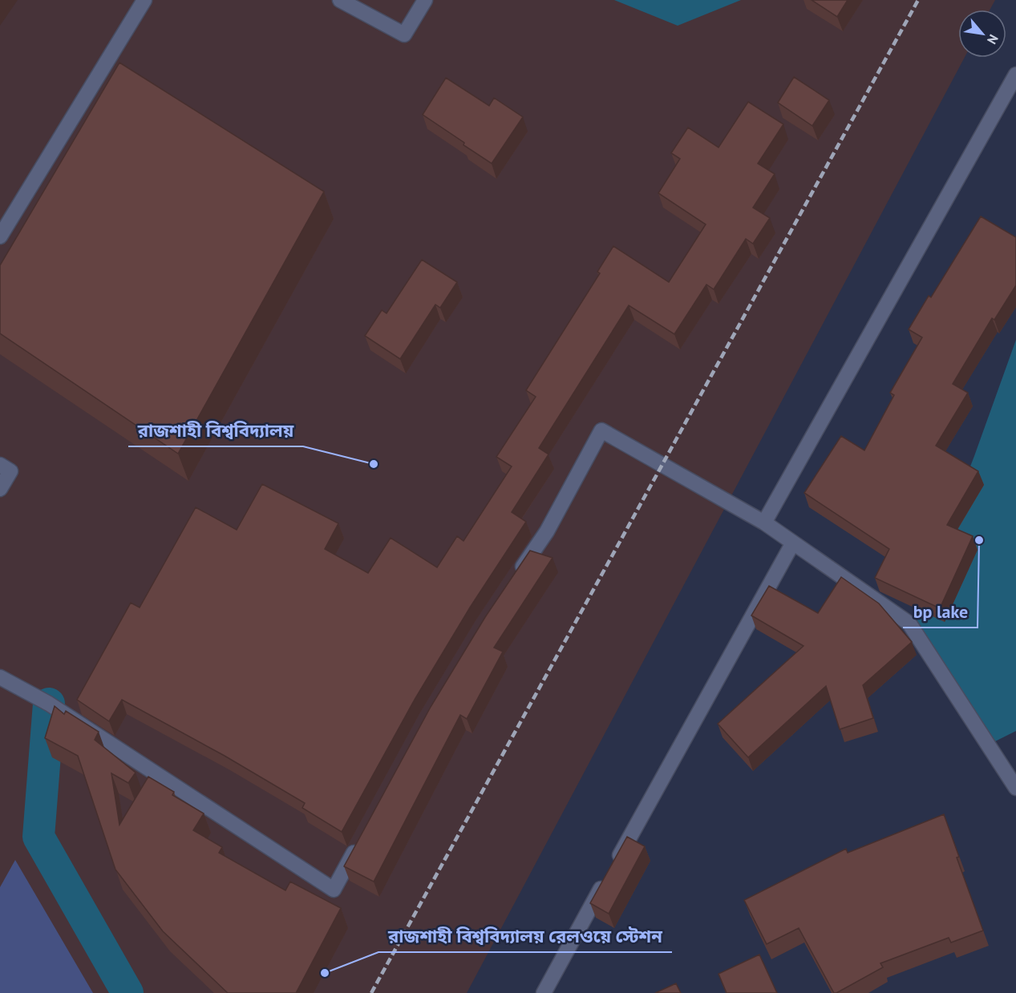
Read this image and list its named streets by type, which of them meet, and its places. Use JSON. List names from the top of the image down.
{
  "places": ["রাজশাহী বিশ্ববিদ্যালয়", "bp lake", "রাজশাহী বিশ্ববিদ্যালয় রেলওয়ে স্টেশন"],
  "north": "bottom right"
}
